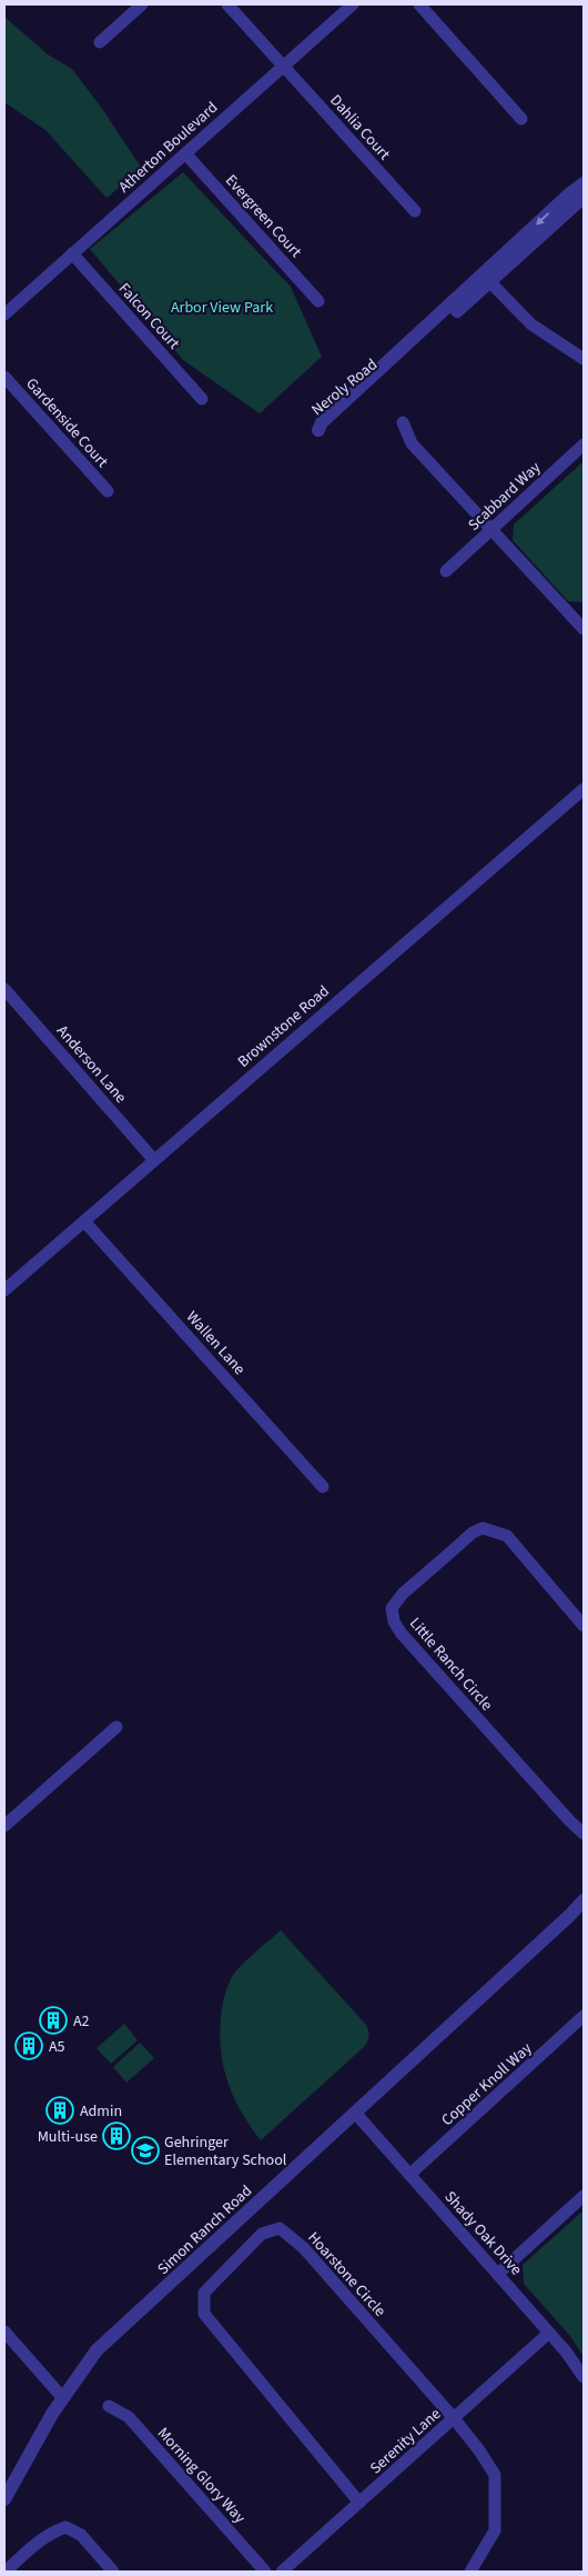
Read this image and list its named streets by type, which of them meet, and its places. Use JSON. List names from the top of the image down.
{
  "streets": {
    "street": [
      "Dahlia Court",
      "Atherton Boulevard",
      "Evergreen Court",
      "Falcon Court",
      "Neroly Road",
      "Gardenside Court",
      "Scabbard Way",
      "Brownstone Road",
      "Anderson Lane",
      "Wallen Lane",
      "Little Ranch Circle",
      "Copper Knoll Way",
      "Simon Ranch Road",
      "Shady Oak Drive",
      "Hoarstone Circle",
      "Serenity Lane",
      "Morning Glory Way"
    ]
  },
  "crossings": [
    ["Dahlia Court", "Atherton Boulevard"],
    ["Atherton Boulevard", "Evergreen Court"],
    ["Atherton Boulevard", "Falcon Court"],
    ["Brownstone Road", "Anderson Lane"],
    ["Brownstone Road", "Wallen Lane"],
    ["Copper Knoll Way", "Shady Oak Drive"],
    ["Simon Ranch Road", "Shady Oak Drive"],
    ["Shady Oak Drive", "Serenity Lane"],
    ["Hoarstone Circle", "Serenity Lane"]
  ],
  "parks": ["Arbor View Park"],
  "places": {
    "building": [
      "A2",
      "A5",
      "Admin",
      "Multi-use"
    ],
    "school or university": ["Gehringer Elementary School"]
  }
}
